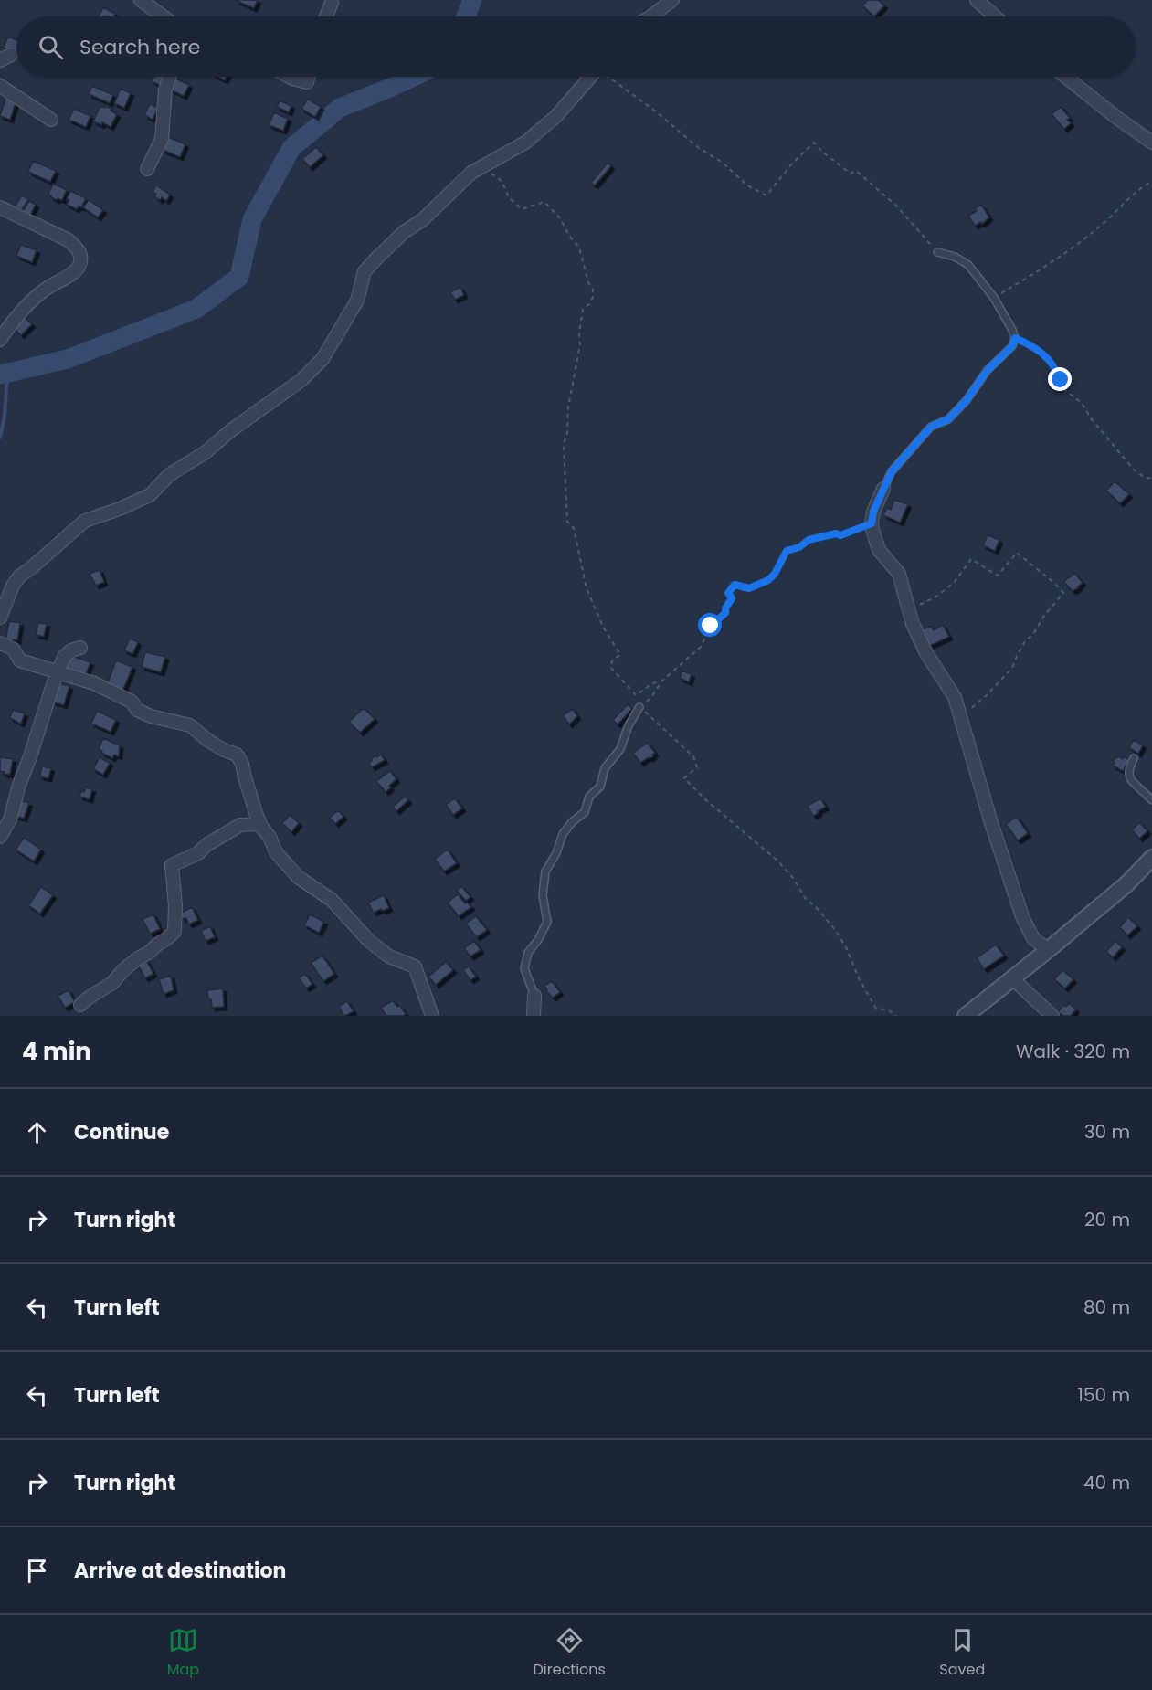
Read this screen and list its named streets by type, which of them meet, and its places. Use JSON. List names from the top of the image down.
{
  "page": {
    "search": "Search here",
    "heading": ["4 min", "Walk · 320 m"],
    "list": [
      ["Continue", "30 m"],
      ["Turn right", "20 m"],
      ["Turn left", "80 m"],
      ["Turn left", "150 m"],
      ["Turn right", "40 m"],
      "Arrive at destination"
    ],
    "nav": ["Map", "Directions", "Saved"]
  }
}
